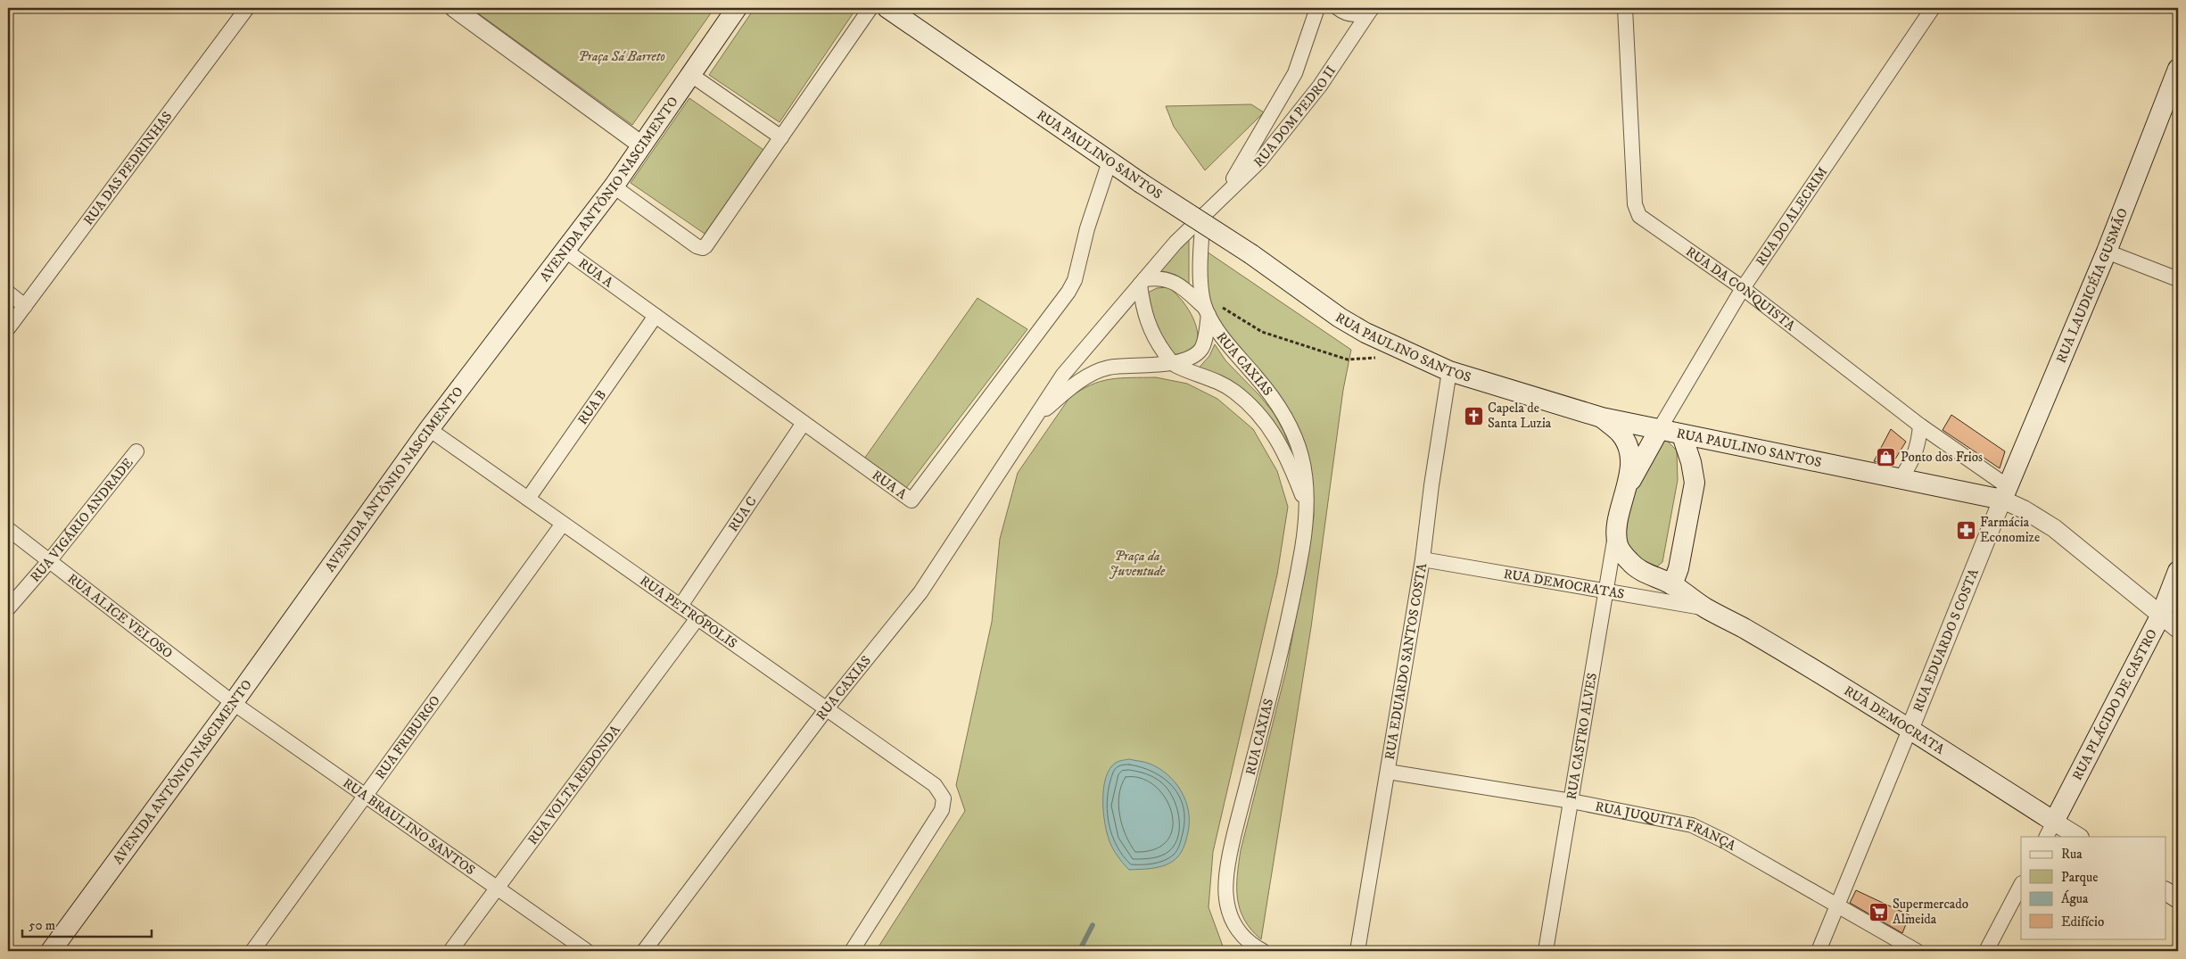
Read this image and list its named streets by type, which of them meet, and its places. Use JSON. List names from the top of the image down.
{
  "streets": {
    "main road": [
      "RUA PAULINO SANTOS",
      "AVENIDA ANTÔNIO NASCIMENTO",
      "RUA LAUDICÉIA GUSMÃO",
      "RUA PLÁCIDO DE CASTRO",
      "RUA DEMOCRATA"
    ],
    "street": [
      "RUA DOM PEDRO II",
      "RUA DAS PEDRINHAS",
      "RUA DO ALECRIM",
      "RUA A",
      "RUA DA CONQUISTA",
      "RUA CAXIAS",
      "RUA B",
      "RUA C",
      "RUA VIGÁRIO ANDRADE",
      "RUA DEMOCRATAS",
      "RUA PETRÓPOLIS",
      "RUA ALICE VELOSO",
      "RUA EDUARDO S COSTA",
      "RUA EDUARDO SANTOS COSTA",
      "RUA CASTRO ALVES",
      "RUA FRIBURGO",
      "RUA VOLTA REDONDA",
      "RUA BRAULINO SANTOS",
      "RUA JUQUITA FRANÇA"
    ]
  },
  "crossings": [
    ["RUA DOM PEDRO II", "RUA CAXIAS"],
    ["RUA PAULINO SANTOS", "RUA DO ALECRIM"],
    ["RUA PAULINO SANTOS", "RUA A"],
    ["RUA PAULINO SANTOS", "RUA LAUDICÉIA GUSMÃO"],
    ["RUA PAULINO SANTOS", "RUA DA CONQUISTA"],
    ["RUA PAULINO SANTOS", "RUA EDUARDO S COSTA"],
    ["RUA PAULINO SANTOS", "RUA EDUARDO SANTOS COSTA"],
    ["AVENIDA ANTÔNIO NASCIMENTO", "RUA A"],
    ["AVENIDA ANTÔNIO NASCIMENTO", "RUA PETRÓPOLIS"],
    ["AVENIDA ANTÔNIO NASCIMENTO", "RUA ALICE VELOSO"],
    ["AVENIDA ANTÔNIO NASCIMENTO", "RUA BRAULINO SANTOS"],
    ["RUA DO ALECRIM", "RUA DA CONQUISTA"],
    ["RUA A", "RUA B"],
    ["RUA A", "RUA C"],
    ["RUA LAUDICÉIA GUSMÃO", "RUA DA CONQUISTA"],
    ["RUA LAUDICÉIA GUSMÃO", "RUA EDUARDO S COSTA"],
    ["RUA DA CONQUISTA", "RUA EDUARDO S COSTA"],
    ["RUA CAXIAS", "RUA PETRÓPOLIS"],
    ["RUA B", "RUA PETRÓPOLIS"],
    ["RUA C", "RUA PETRÓPOLIS"],
    ["RUA VIGÁRIO ANDRADE", "RUA ALICE VELOSO"],
    ["RUA DEMOCRATAS", "RUA EDUARDO SANTOS COSTA"],
    ["RUA DEMOCRATAS", "RUA DEMOCRATA"],
    ["RUA DEMOCRATAS", "RUA CASTRO ALVES"],
    ["RUA PETRÓPOLIS", "RUA FRIBURGO"],
    ["RUA PETRÓPOLIS", "RUA VOLTA REDONDA"],
    ["RUA ALICE VELOSO", "RUA BRAULINO SANTOS"],
    ["RUA EDUARDO S COSTA", "RUA DEMOCRATA"],
    ["RUA EDUARDO S COSTA", "RUA JUQUITA FRANÇA"],
    ["RUA EDUARDO SANTOS COSTA", "RUA JUQUITA FRANÇA"],
    ["RUA PLÁCIDO DE CASTRO", "RUA DEMOCRATA"],
    ["RUA DEMOCRATA", "RUA CASTRO ALVES"],
    ["RUA CASTRO ALVES", "RUA JUQUITA FRANÇA"],
    ["RUA FRIBURGO", "RUA BRAULINO SANTOS"],
    ["RUA VOLTA REDONDA", "RUA BRAULINO SANTOS"]
  ],
  "parks": ["Praça Sá Barreto", "Praça da Juventude"],
  "places": {
    "church": ["Capela de Santa Luzia"],
    "shop": ["Ponto dos Frios"],
    "pharmacy": ["Farmácia Economize"],
    "supermarket": ["Supermercado Almeida"]
  },
  "legend": [
    "Rua",
    "Parque",
    "Água",
    "Edifício"
  ],
  "scale_bar": "50 m"
}
